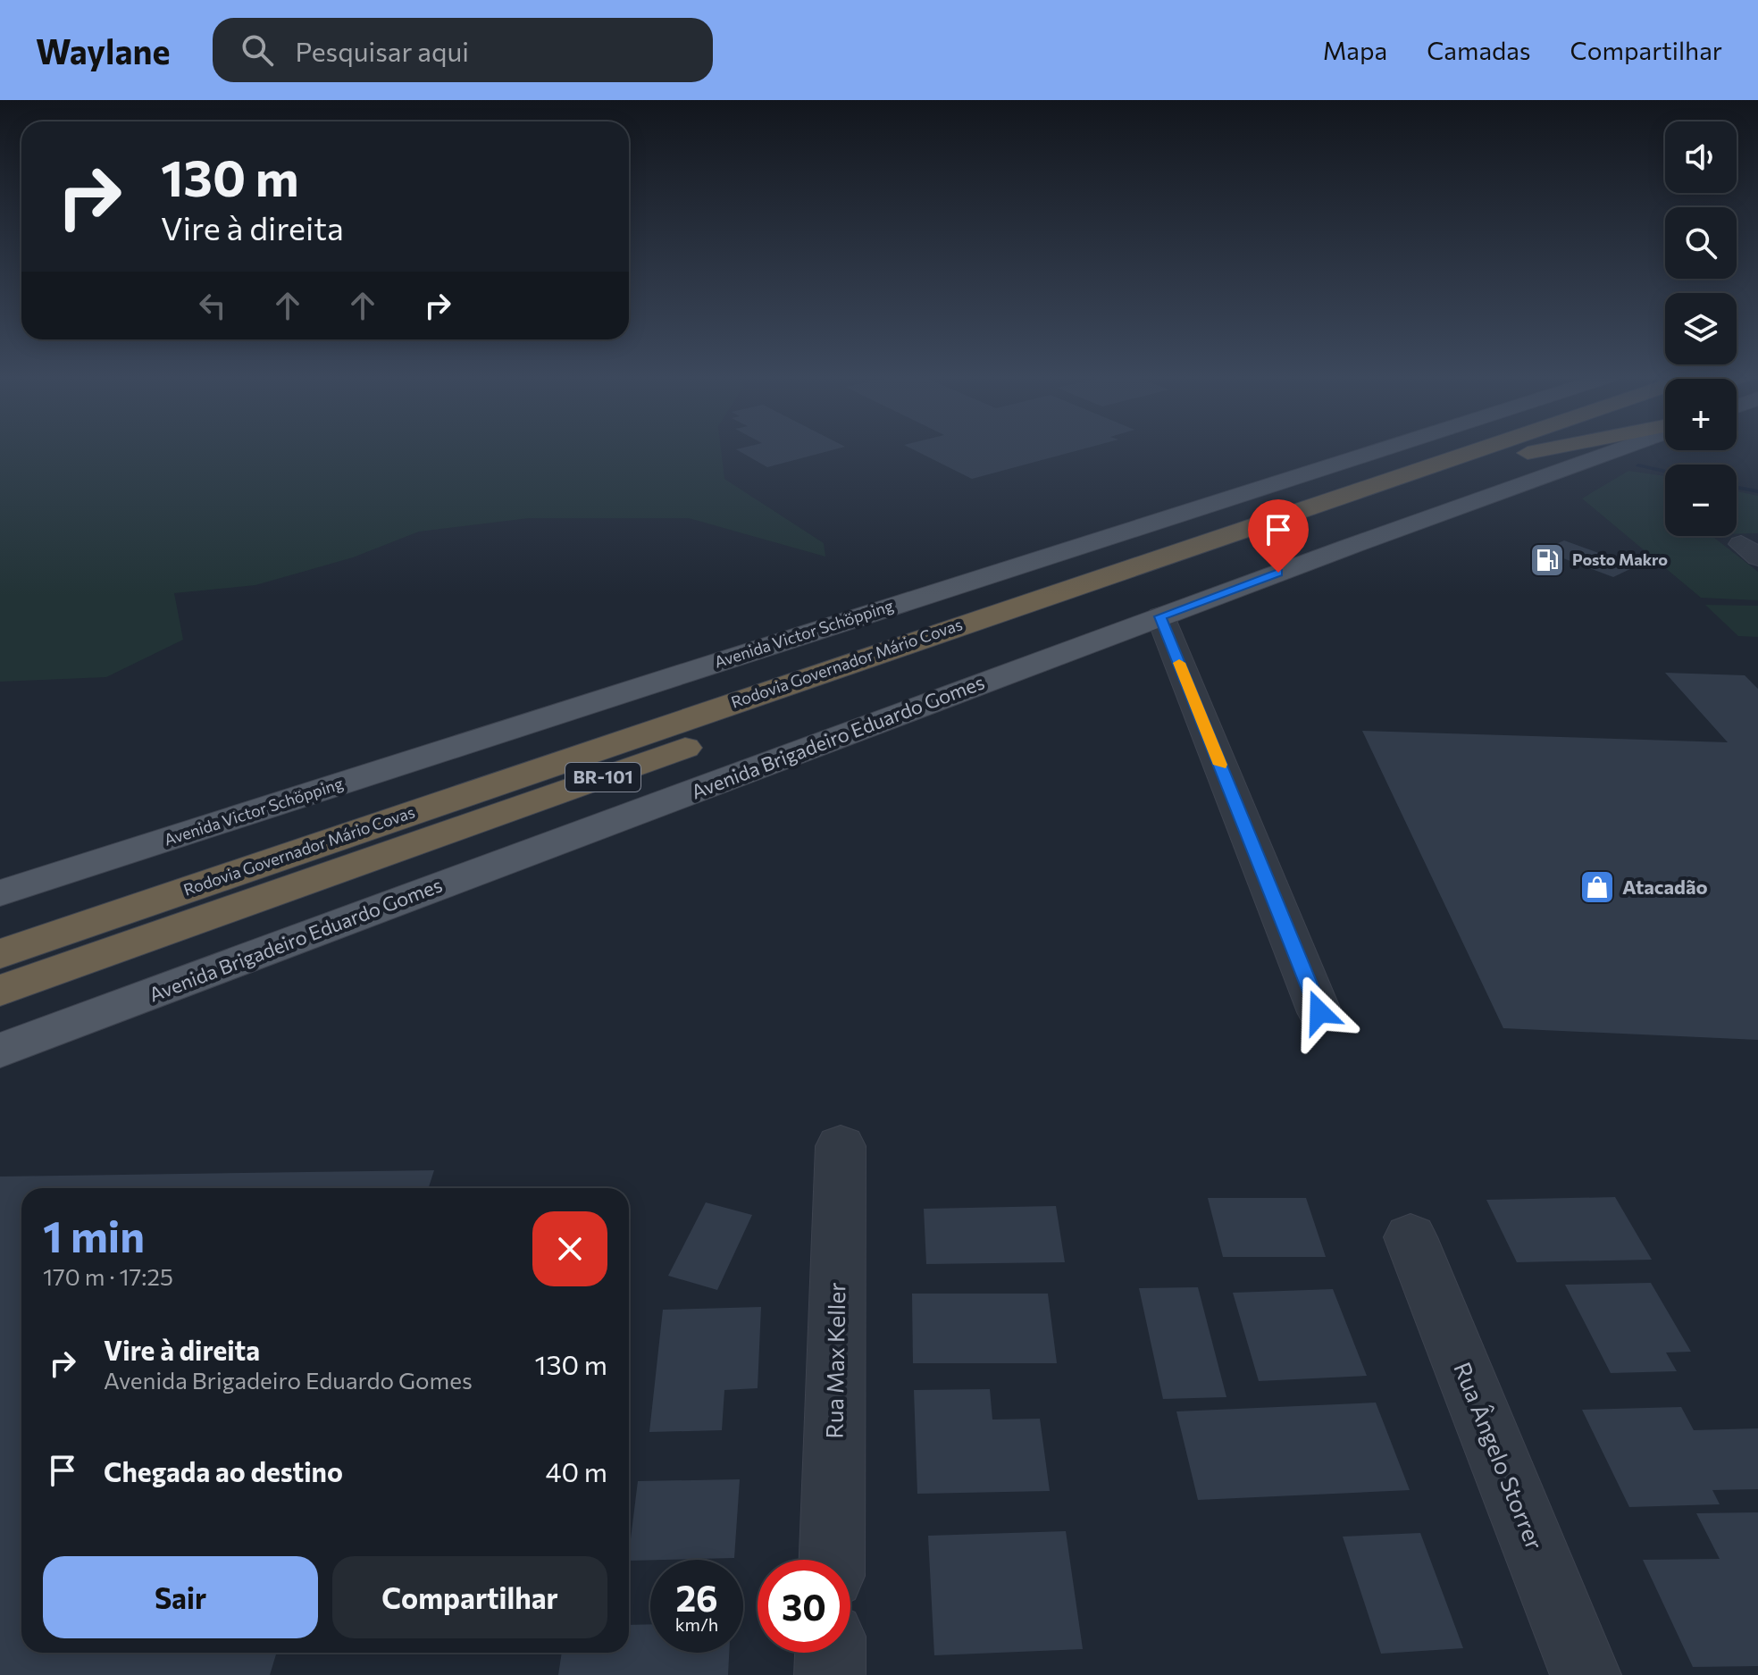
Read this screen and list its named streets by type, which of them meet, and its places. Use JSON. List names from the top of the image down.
{
  "streets": {
    "highway": ["Rodovia Governador Mário Covas", "BR-101"],
    "main road": ["Avenida Victor Schöpping", "Avenida Brigadeiro Eduardo Gomes"],
    "street": ["Rua Max Keller", "Rua Ângelo Storrer"]
  },
  "places": {
    "fuel station": ["Posto Makro"],
    "shop": ["Atacadão"]
  },
  "page": {
    "header": "Waylane",
    "search": "Pesquisar aqui",
    "nav": ["Mapa", "Camadas", "Compartilhar"],
    "map_buttons": ["+", "−"],
    "turn": ["130 m", "Vire à direita"],
    "heading": ["1 min", "170 m · 17:25"],
    "list": [
      {
        "name": "Vire à direita",
        "note": "Avenida Brigadeiro Eduardo Gomes",
        "value": "130 m"
      },
      {
        "name": "Chegada ao destino",
        "value": "40 m"
      }
    ],
    "buttons": ["Sair", "Compartilhar"],
    "speed": "26 km/h",
    "limit": "30"
  }
}
